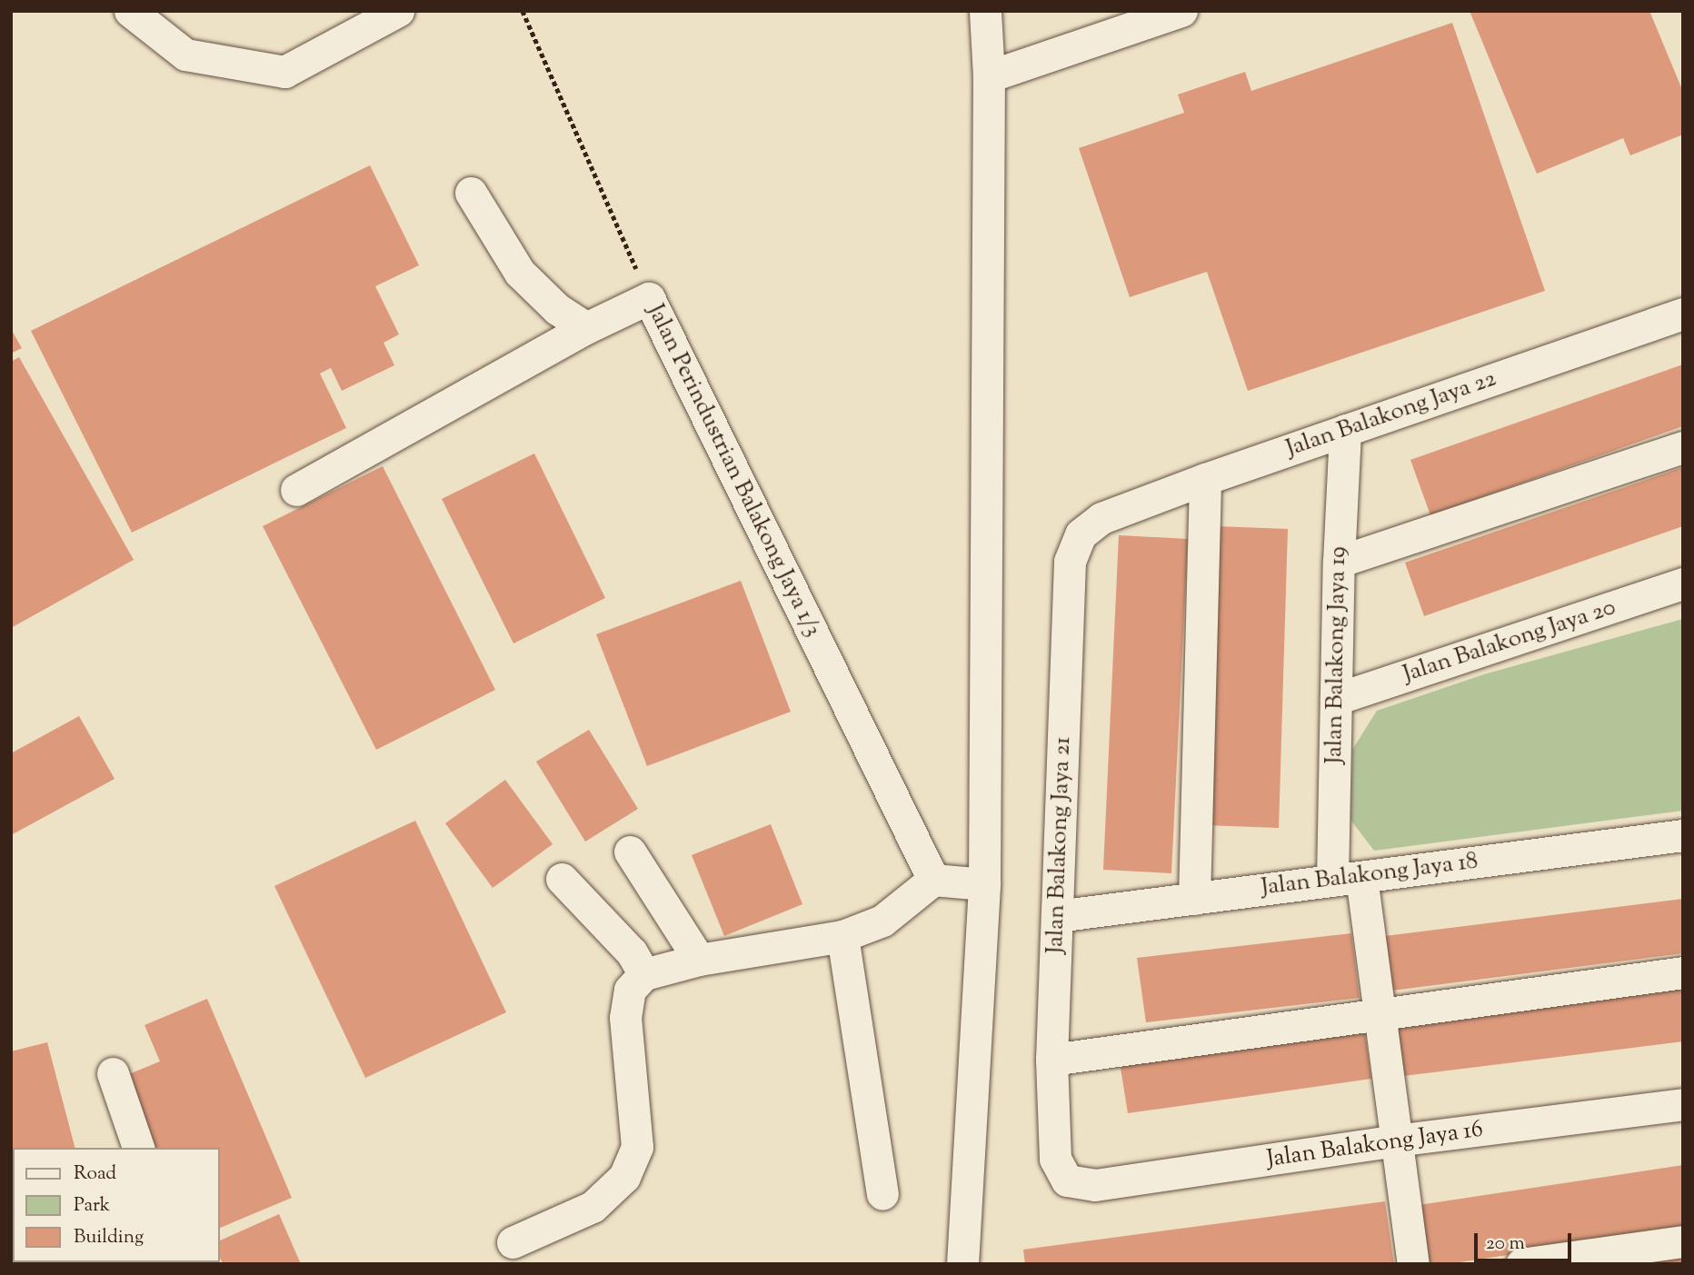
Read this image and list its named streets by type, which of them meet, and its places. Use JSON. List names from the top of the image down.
{
  "streets": {
    "street": [
      "Jalan Balakong Jaya 22",
      "Jalan Perindustrian Balakong Jaya 1/3",
      "Jalan Balakong Jaya 20",
      "Jalan Balakong Jaya 19",
      "Jalan Balakong Jaya 21",
      "Jalan Balakong Jaya 18",
      "Jalan Balakong Jaya 16"
    ]
  },
  "crossings": [
    ["Jalan Balakong Jaya 22", "Jalan Balakong Jaya 19"],
    ["Jalan Balakong Jaya 22", "Jalan Balakong Jaya 21"],
    ["Jalan Balakong Jaya 20", "Jalan Balakong Jaya 19"],
    ["Jalan Balakong Jaya 19", "Jalan Balakong Jaya 18"],
    ["Jalan Balakong Jaya 19", "Jalan Balakong Jaya 16"],
    ["Jalan Balakong Jaya 21", "Jalan Balakong Jaya 18"],
    ["Jalan Balakong Jaya 21", "Jalan Balakong Jaya 16"]
  ],
  "legend": ["Road", "Park", "Building"],
  "scale_bar": "20 m"
}
